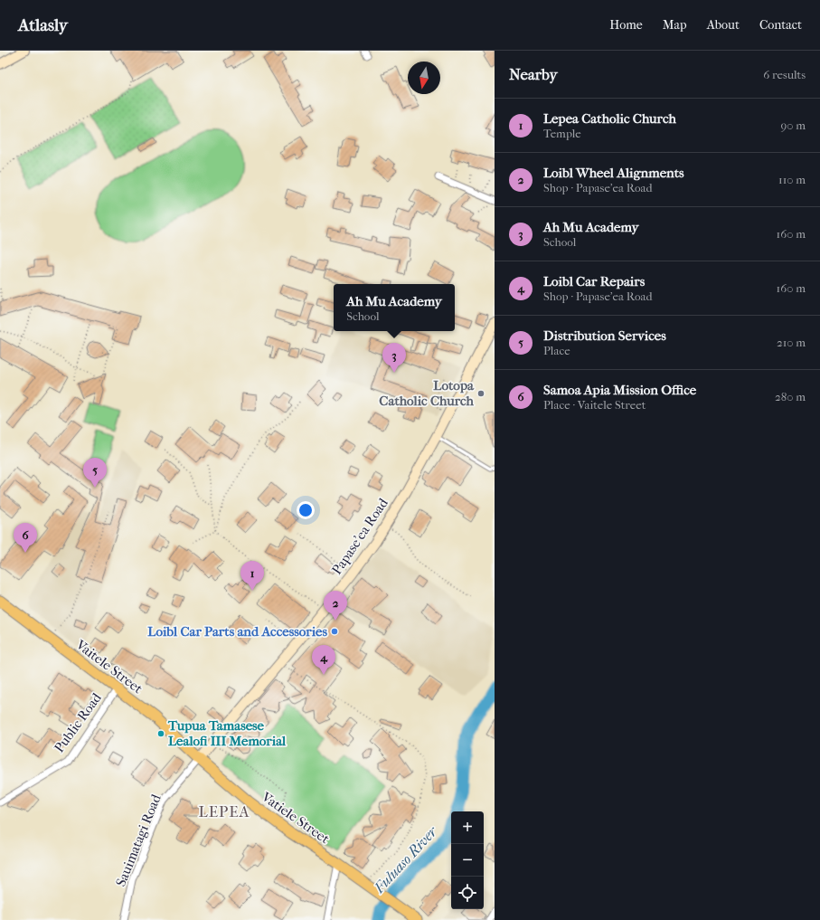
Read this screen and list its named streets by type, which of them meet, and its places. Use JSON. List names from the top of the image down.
{
  "streets": {
    "main road": ["Papase'ea Road", "Vaitele Street", "Vatiele Street"],
    "street": ["Public Road", "Sauimatagi Road"]
  },
  "crossings": [
    ["Papase'ea Road", "Vaitele Street"],
    ["Papase'ea Road", "Vatiele Street"],
    ["Papase'ea Road", "Sauimatagi Road"],
    ["Vaitele Street", "Public Road"],
    ["Vaitele Street", "Vatiele Street"],
    ["Vaitele Street", "Sauimatagi Road"],
    ["Vatiele Street", "Sauimatagi Road"]
  ],
  "districts": ["LEPEA"],
  "water": ["Fuluaso River"],
  "places": ["Lotopa Catholic Church", "Loibl Car Parts and Accessories", "Tupua Tamasese Lealofi III Memorial"],
  "north": "bottom",
  "page": {
    "header": "Atlasly",
    "nav": [
      "Home",
      "Map",
      "About",
      "Contact"
    ],
    "heading": ["Nearby", "6 results"],
    "list": [
      {
        "mark": "1",
        "name": "Lepea Catholic Church",
        "note": "Temple",
        "value": "90 m"
      },
      {
        "mark": "2",
        "name": "Loibl Wheel Alignments",
        "note": "Shop · Papase'ea Road",
        "value": "110 m"
      },
      {
        "mark": "3",
        "name": "Ah Mu Academy",
        "note": "School",
        "value": "160 m"
      },
      {
        "mark": "4",
        "name": "Loibl Car Repairs",
        "note": "Shop · Papase'ea Road",
        "value": "160 m"
      },
      {
        "mark": "5",
        "name": "Distribution Services",
        "note": "Place",
        "value": "210 m"
      },
      {
        "mark": "6",
        "name": "Samoa Apia Mission Office",
        "note": "Place · Vaitele Street",
        "value": "280 m"
      }
    ],
    "popup": ["Ah Mu Academy", "School"],
    "pins": [
      "3",
      "5",
      "6",
      "1",
      "2",
      "4"
    ],
    "map_buttons": ["+", "−"]
  }
}
